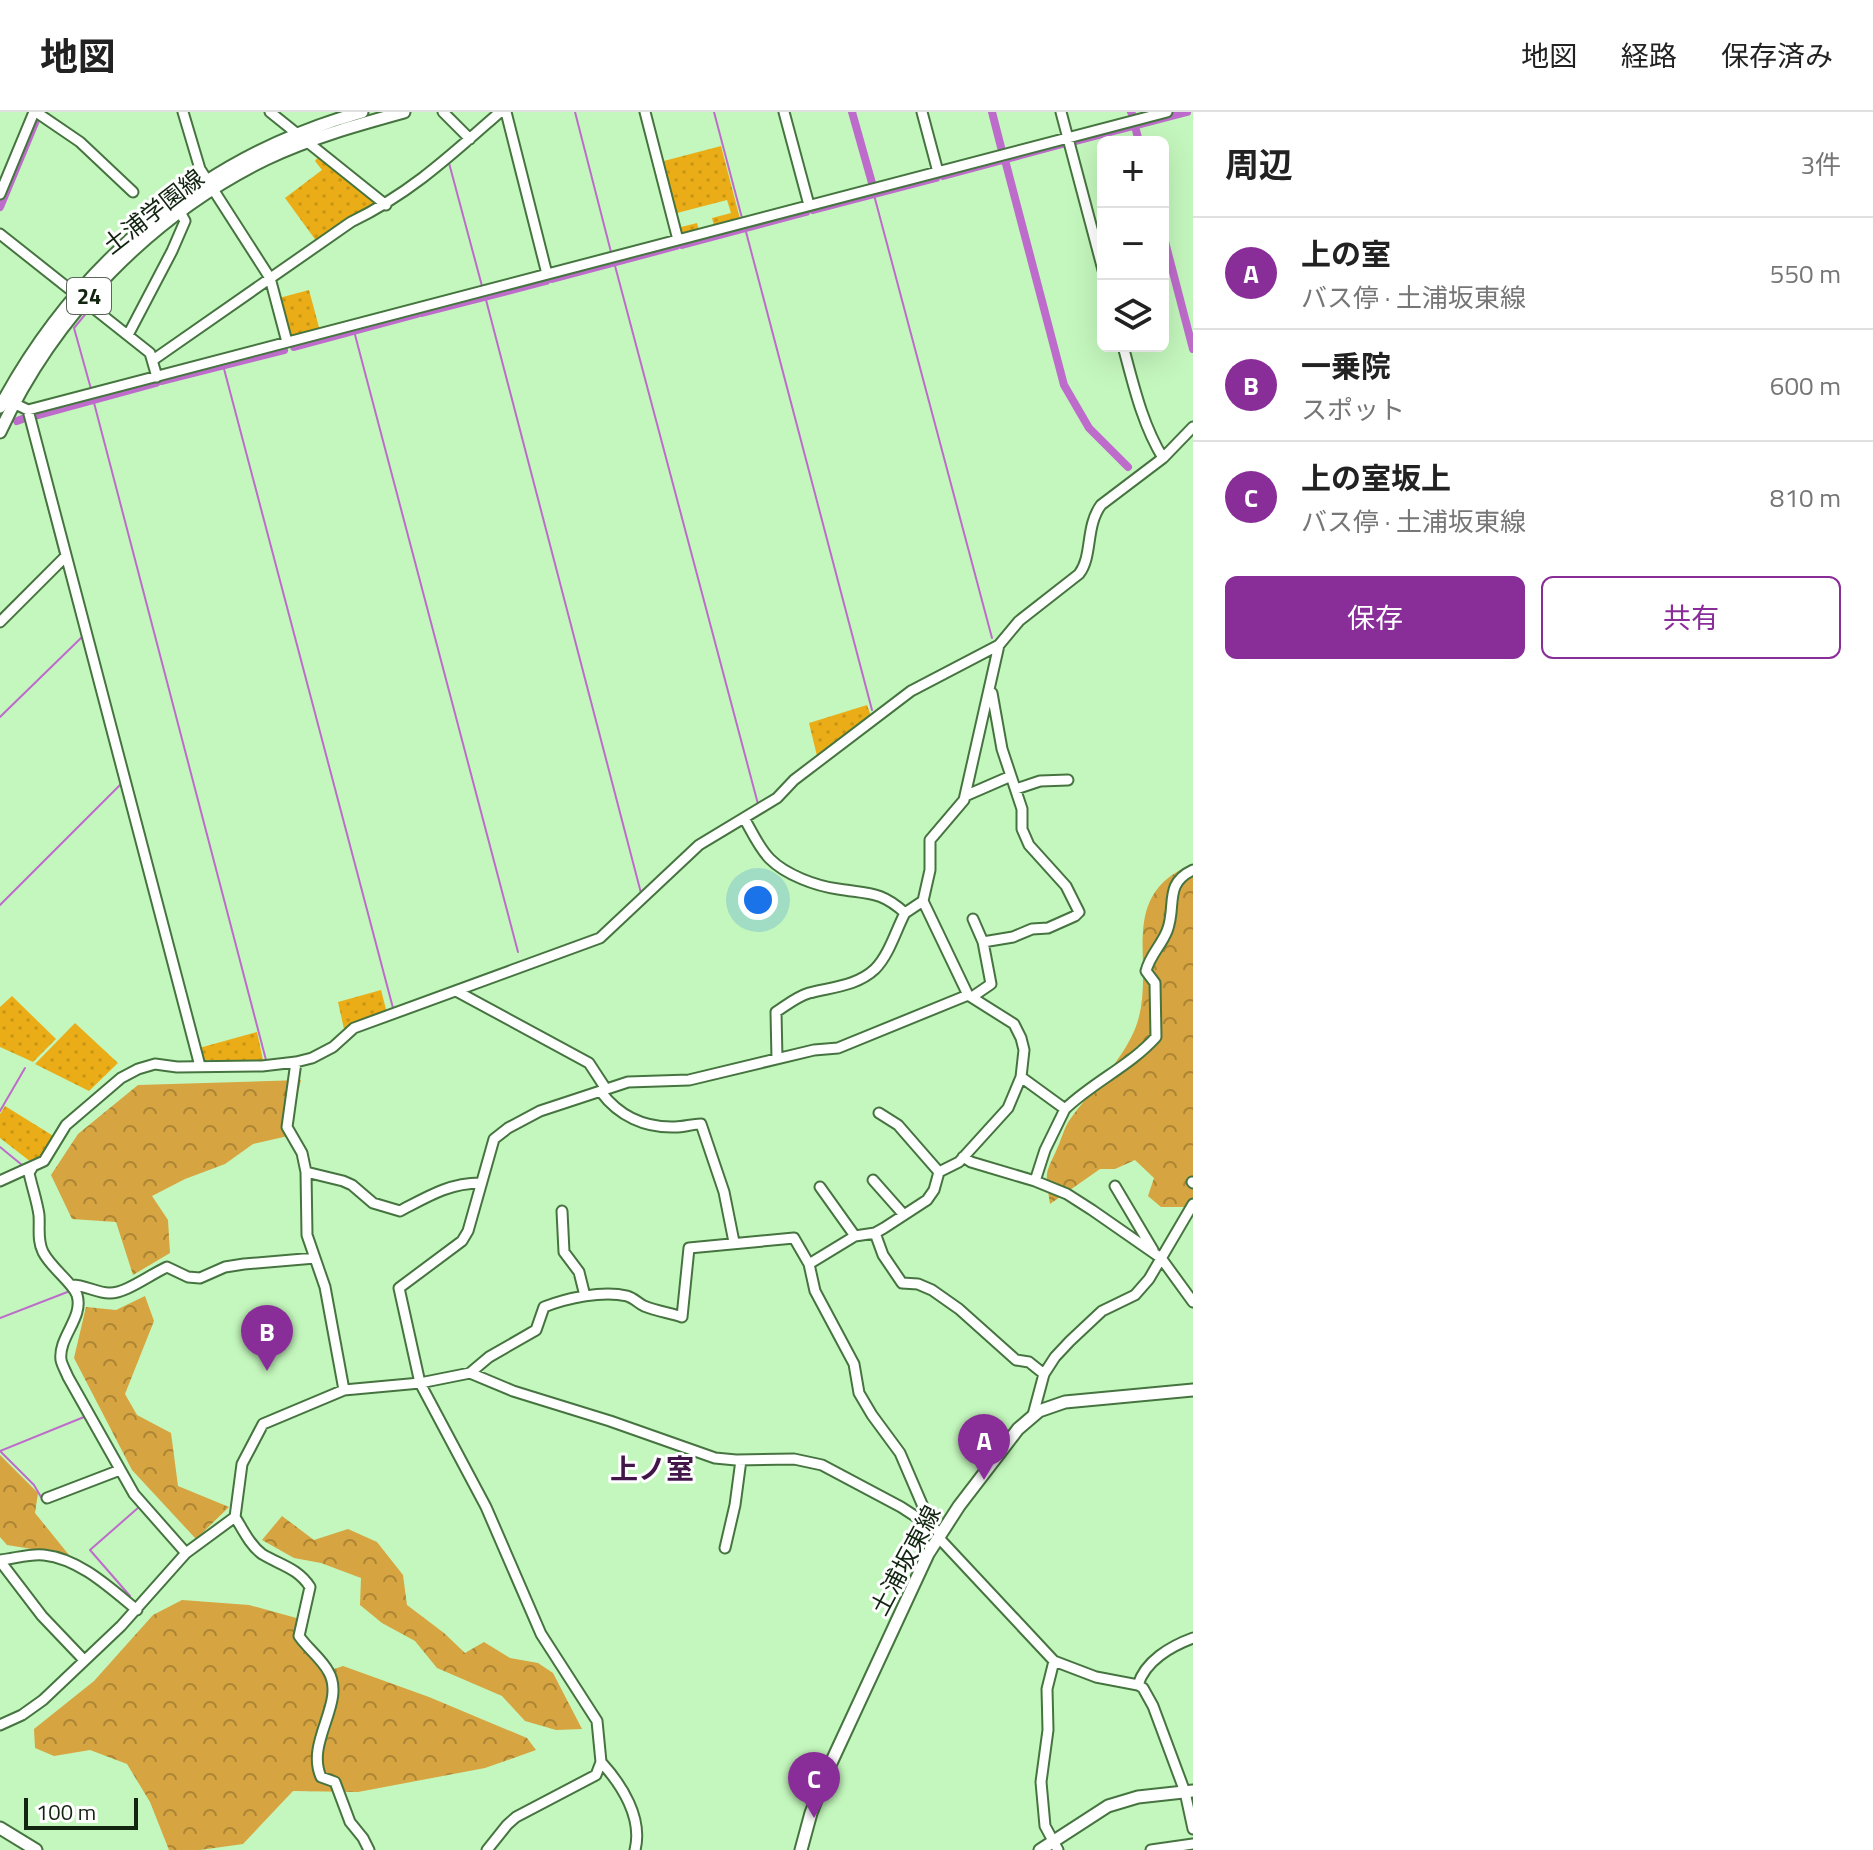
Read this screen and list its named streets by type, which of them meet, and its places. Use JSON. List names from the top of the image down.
{
  "streets": {
    "main road": ["土浦学園線", "24", "土浦坂東線"]
  },
  "districts": ["上ノ室"],
  "scale_bar": "100 m",
  "page": {
    "header": "地図",
    "nav": ["地図", "経路", "保存済み"],
    "heading": ["周辺", "3件"],
    "map_buttons": ["+", "−"],
    "list": [
      {
        "mark": "A",
        "name": "上の室",
        "note": "バス停 · 土浦坂東線",
        "value": "550 m"
      },
      {
        "mark": "B",
        "name": "一乗院",
        "note": "スポット",
        "value": "600 m"
      },
      {
        "mark": "C",
        "name": "上の室坂上",
        "note": "バス停 · 土浦坂東線",
        "value": "810 m"
      }
    ],
    "buttons": ["保存", "共有"],
    "pins": ["B", "A", "C"],
    "scale": "100 m"
  }
}
